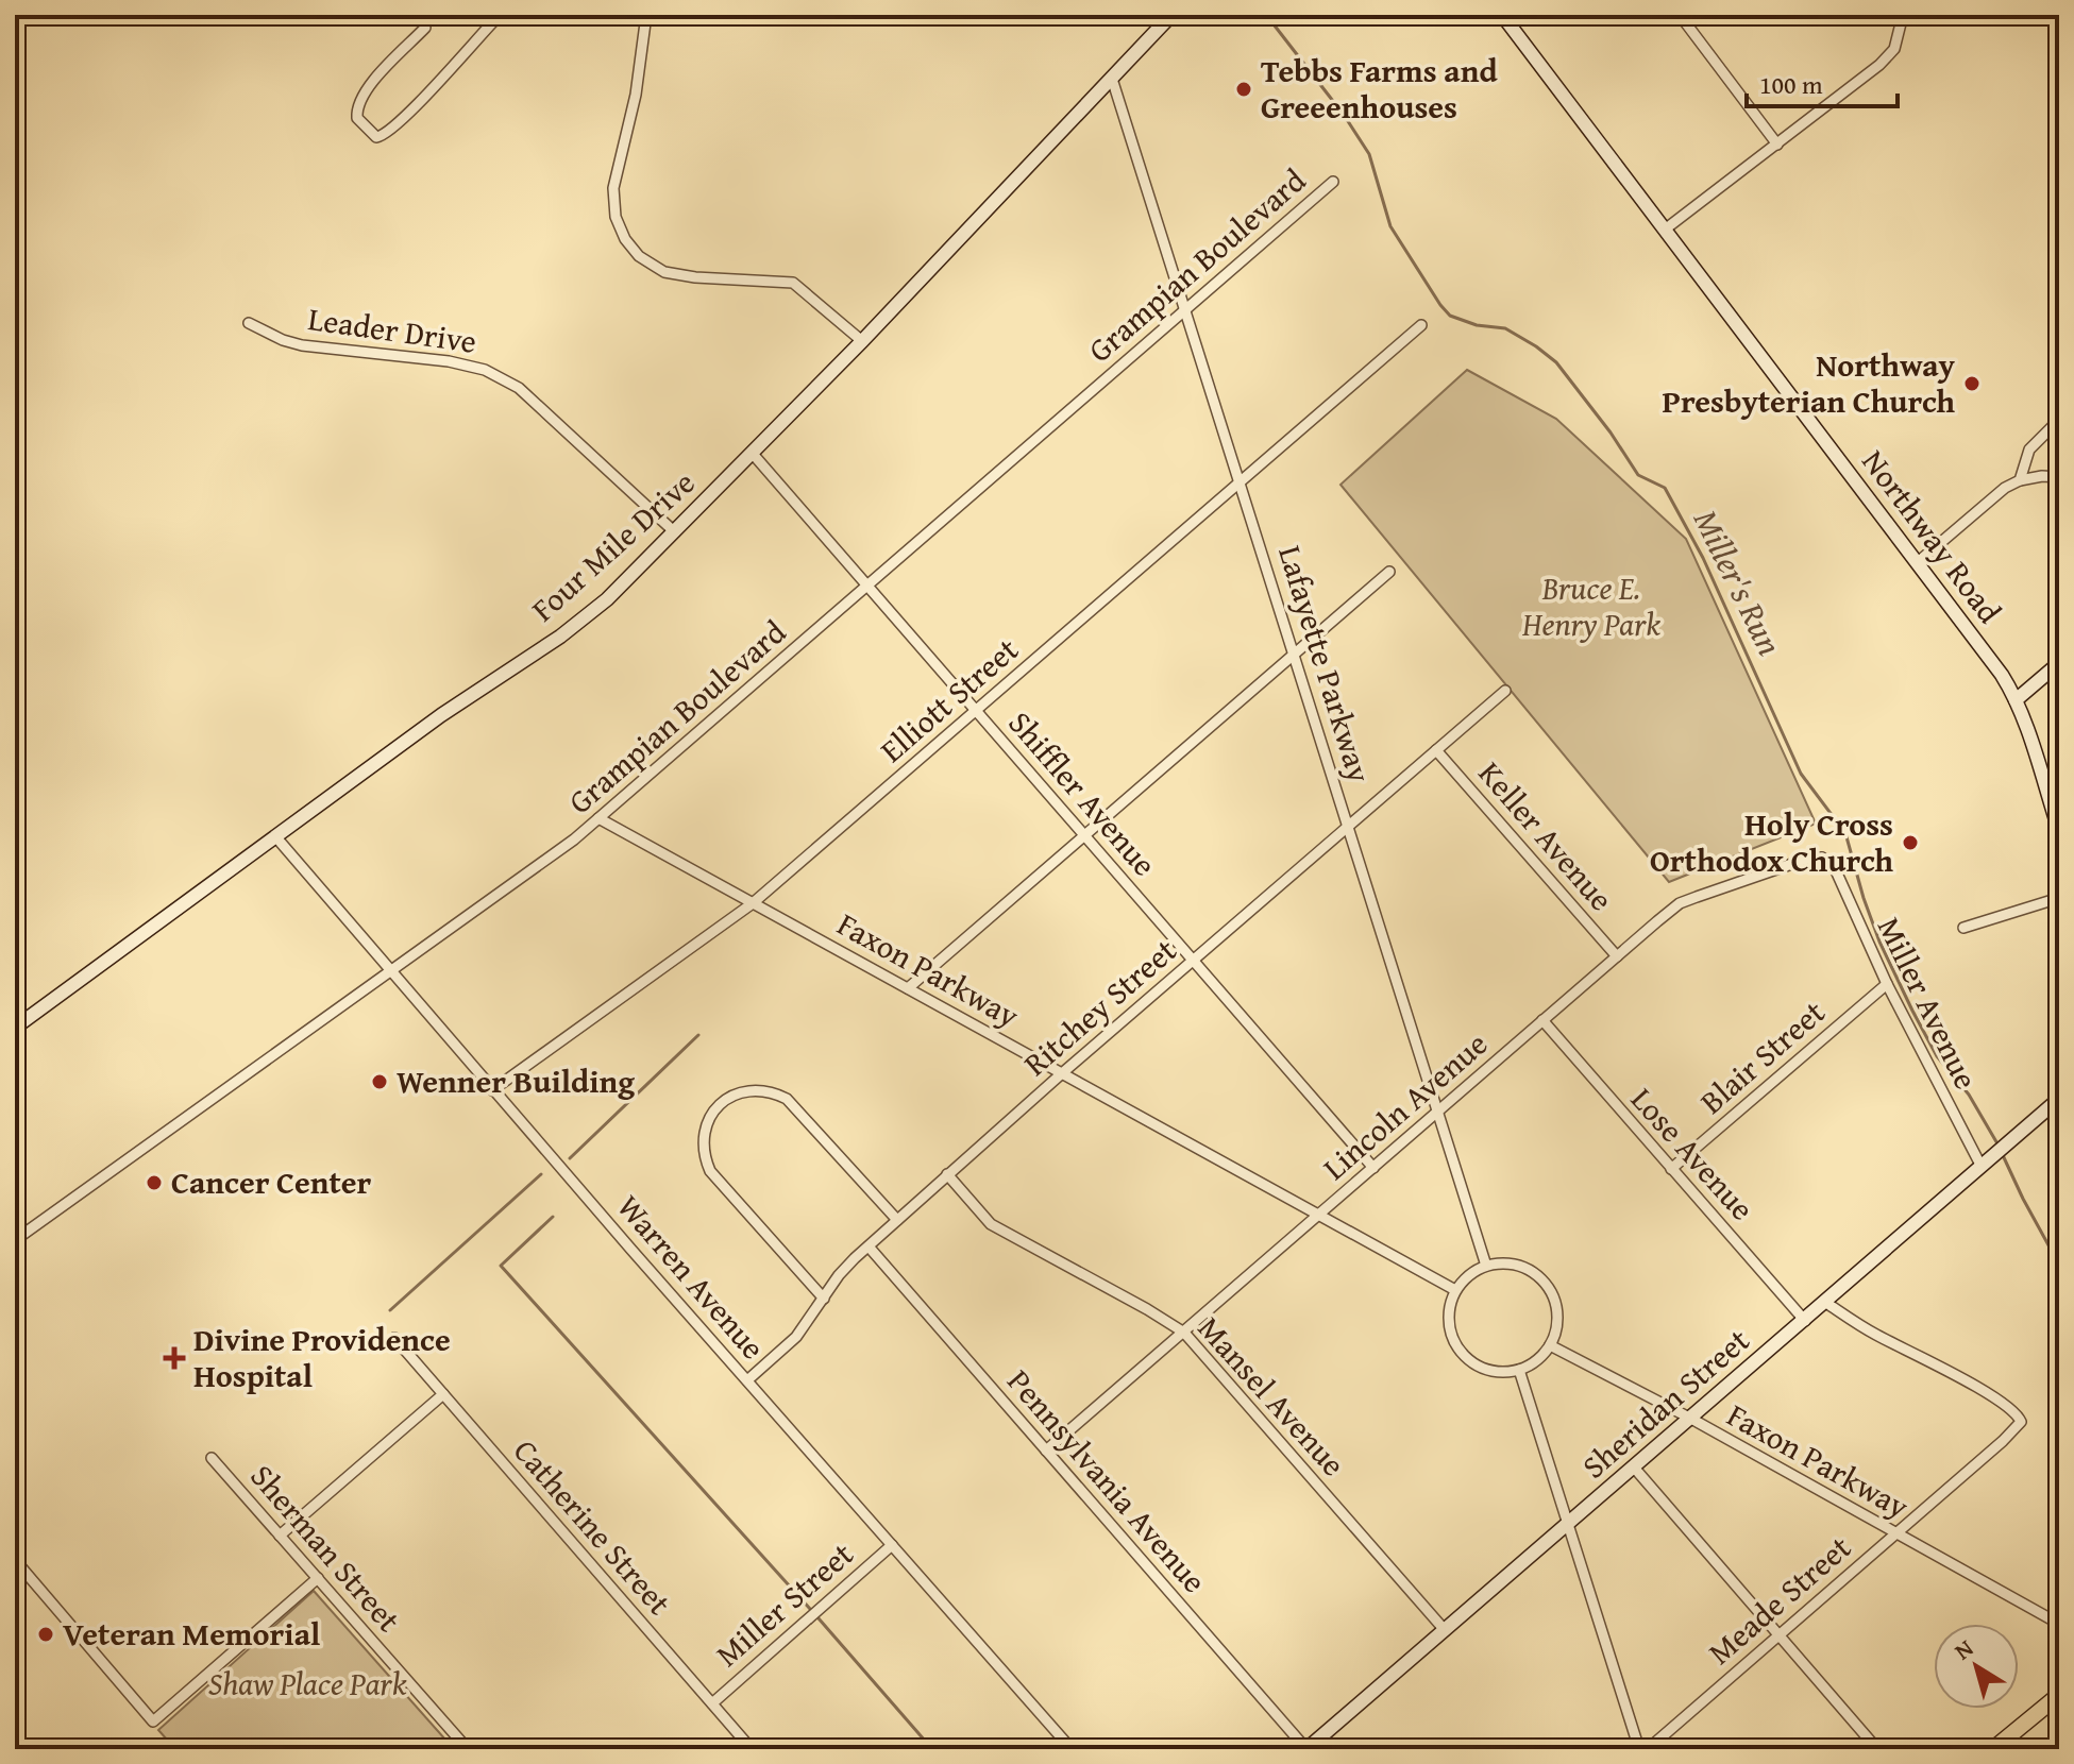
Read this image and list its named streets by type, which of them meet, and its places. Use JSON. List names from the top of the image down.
{
  "streets": {
    "street": [
      "Grampian Boulevard",
      "Leader Drive",
      "Northway Road",
      "Four Mile Drive",
      "Lafayette Parkway",
      "Elliott Street",
      "Shiffler Avenue",
      "Keller Avenue",
      "Faxon Parkway",
      "Miller Avenue",
      "Ritchey Street",
      "Blair Street",
      "Lincoln Avenue",
      "Lose Avenue",
      "Warren Avenue",
      "Mansel Avenue",
      "Sheridan Street",
      "Pennsylvania Avenue",
      "Catherine Street",
      "Sherman Street",
      "Meade Street",
      "Miller Street"
    ]
  },
  "crossings": [
    ["Grampian Boulevard", "Lafayette Parkway"],
    ["Grampian Boulevard", "Shiffler Avenue"],
    ["Grampian Boulevard", "Faxon Parkway"],
    ["Grampian Boulevard", "Warren Avenue"],
    ["Leader Drive", "Four Mile Drive"],
    ["Four Mile Drive", "Lafayette Parkway"],
    ["Four Mile Drive", "Shiffler Avenue"],
    ["Four Mile Drive", "Warren Avenue"],
    ["Lafayette Parkway", "Elliott Street"],
    ["Lafayette Parkway", "Faxon Parkway"],
    ["Lafayette Parkway", "Ritchey Street"],
    ["Lafayette Parkway", "Lincoln Avenue"],
    ["Elliott Street", "Shiffler Avenue"],
    ["Elliott Street", "Faxon Parkway"],
    ["Elliott Street", "Warren Avenue"],
    ["Shiffler Avenue", "Ritchey Street"],
    ["Shiffler Avenue", "Lincoln Avenue"],
    ["Keller Avenue", "Ritchey Street"],
    ["Keller Avenue", "Lincoln Avenue"],
    ["Faxon Parkway", "Ritchey Street"],
    ["Faxon Parkway", "Lincoln Avenue"],
    ["Faxon Parkway", "Sheridan Street"],
    ["Faxon Parkway", "Meade Street"],
    ["Miller Avenue", "Blair Street"],
    ["Miller Avenue", "Lincoln Avenue"],
    ["Miller Avenue", "Sheridan Street"],
    ["Ritchey Street", "Warren Avenue"],
    ["Ritchey Street", "Mansel Avenue"],
    ["Ritchey Street", "Pennsylvania Avenue"],
    ["Blair Street", "Lose Avenue"],
    ["Lincoln Avenue", "Lose Avenue"],
    ["Lincoln Avenue", "Mansel Avenue"],
    ["Lincoln Avenue", "Pennsylvania Avenue"],
    ["Lose Avenue", "Sheridan Street"],
    ["Warren Avenue", "Miller Street"],
    ["Mansel Avenue", "Sheridan Street"],
    ["Sheridan Street", "Pennsylvania Avenue"],
    ["Sheridan Street", "Meade Street"],
    ["Catherine Street", "Miller Street"]
  ],
  "water": ["Miller's Run"],
  "parks": ["Bruce E. Henry Park", "Shaw Place Park"],
  "places": {
    "other": [
      "Tebbs Farms and Greeenhouses",
      "Northway Presbyterian Church",
      "Holy Cross Orthodox Church",
      "Wenner Building",
      "Cancer Center",
      "Veteran Memorial"
    ],
    "health": ["Divine Providence Hospital"]
  },
  "scale_bar": "100 m",
  "north": "top left"
}
